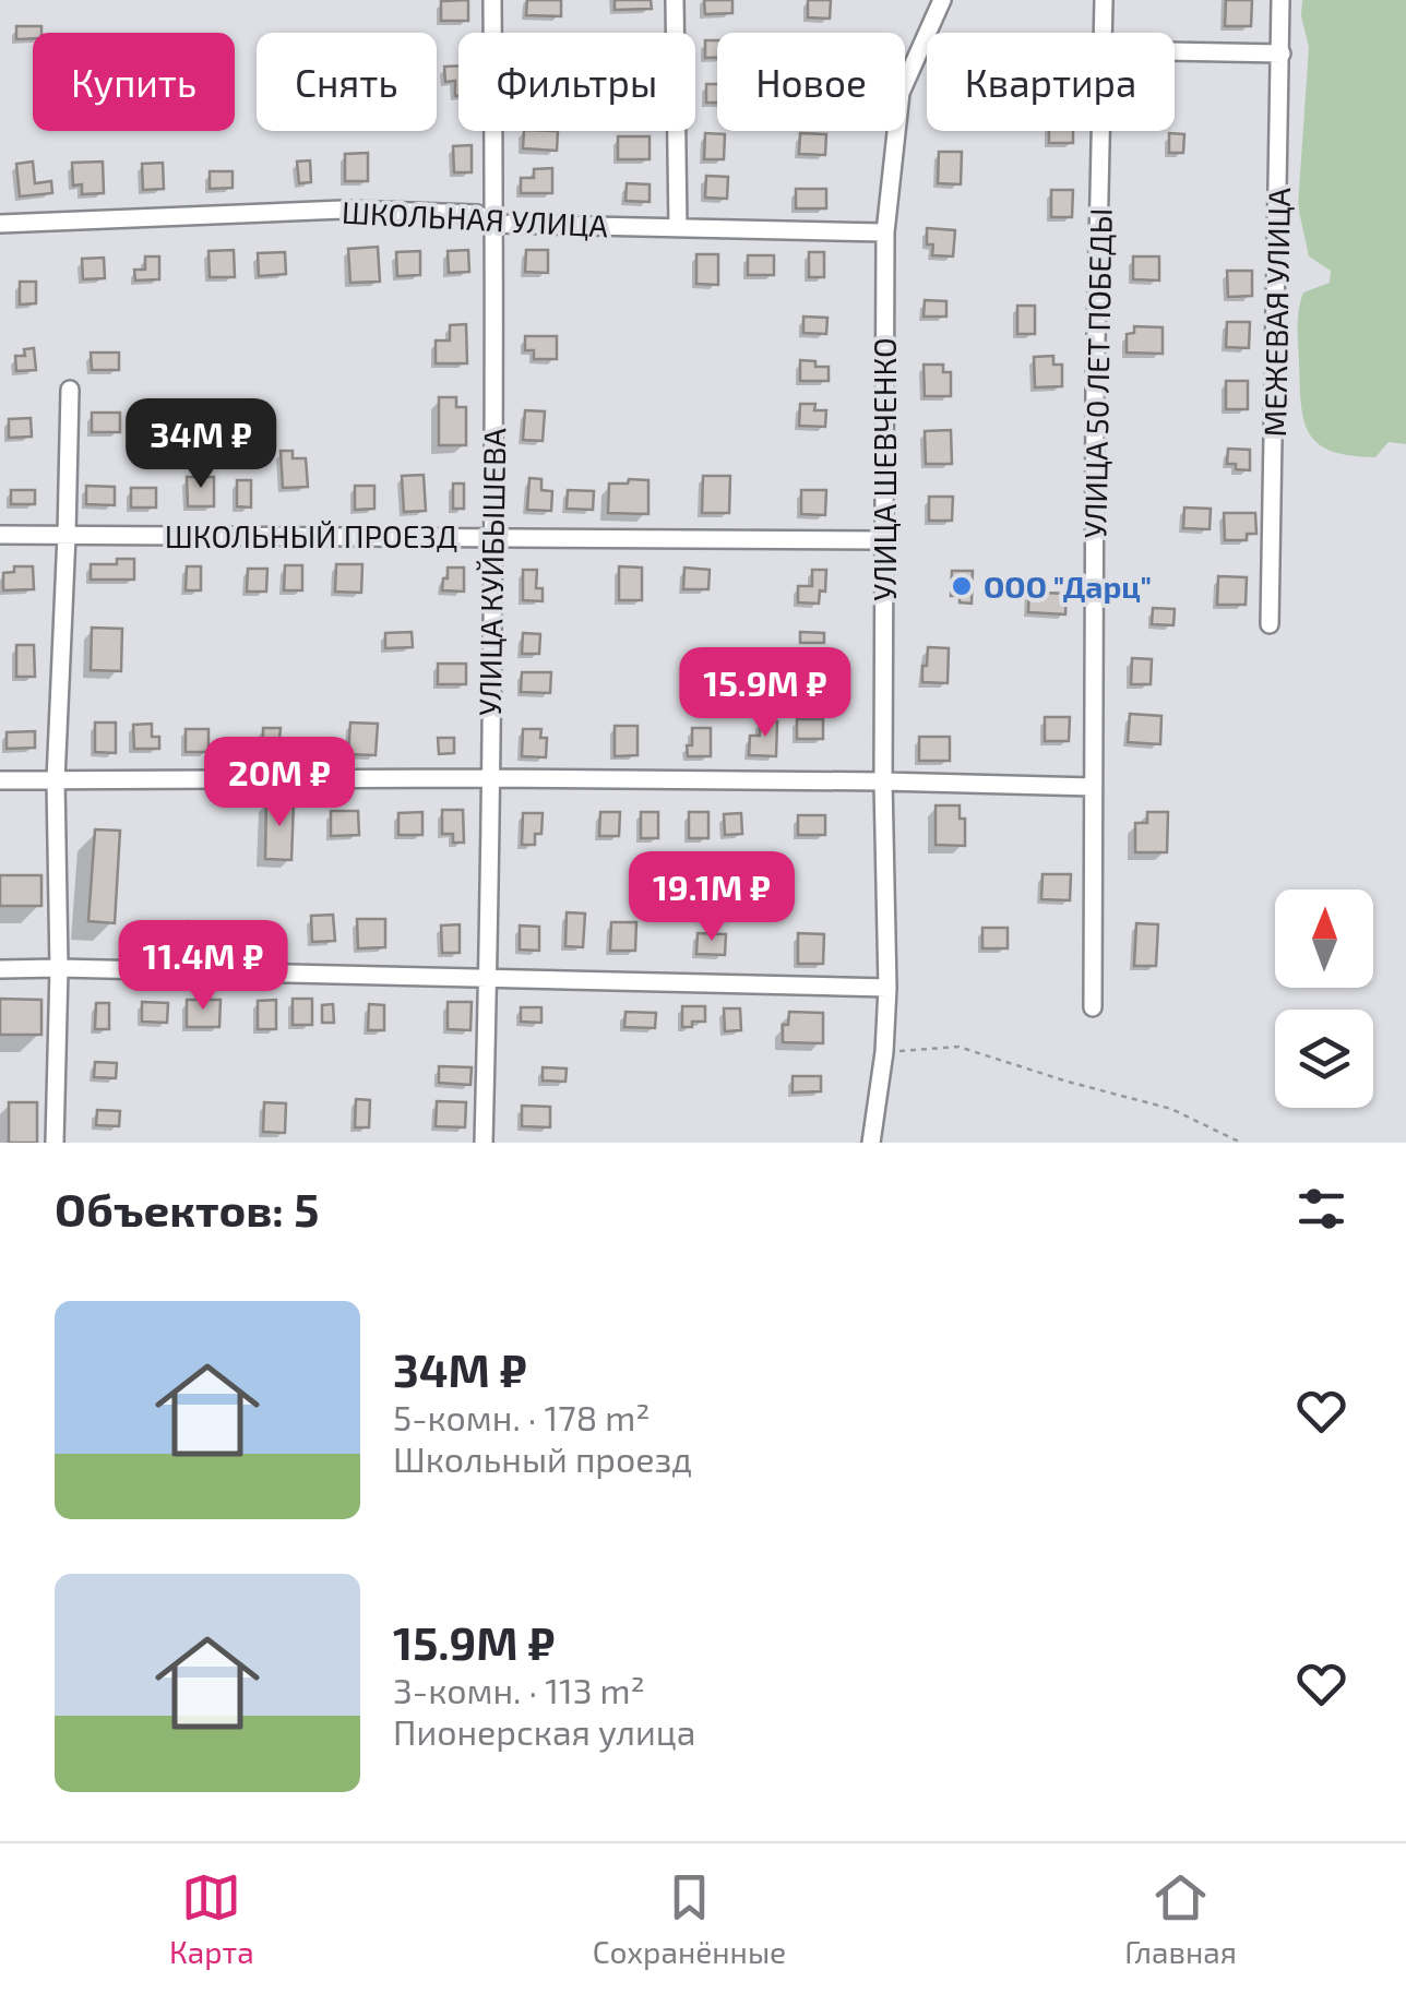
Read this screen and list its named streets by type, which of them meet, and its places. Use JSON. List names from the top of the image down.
{
  "streets": {
    "street": [
      "ШКОЛЬНАЯ УЛИЦА",
      "МЕЖЕВАЯ УЛИЦА",
      "УЛИЦА 50 ЛЕТ ПОБЕДЫ",
      "УЛИЦА ШЕВЧЕНКО",
      "ШКОЛЬНЫЙ ПРОЕЗД",
      "УЛИЦА КУЙБЫШЕВА"
    ]
  },
  "crossings": [
    ["ШКОЛЬНАЯ УЛИЦА", "УЛИЦА ШЕВЧЕНКО"],
    ["ШКОЛЬНАЯ УЛИЦА", "УЛИЦА КУЙБЫШЕВА"],
    ["УЛИЦА ШЕВЧЕНКО", "ШКОЛЬНЫЙ ПРОЕЗД"],
    ["ШКОЛЬНЫЙ ПРОЕЗД", "УЛИЦА КУЙБЫШЕВА"]
  ],
  "places": ["ООО \"Дарц\""],
  "north": "top",
  "page": {
    "chip": [
      "Купить",
      "Снять",
      "Фильтры",
      "Новое",
      "Квартира"
    ],
    "price": [
      "34M ₽",
      "15.9M ₽",
      "20M ₽",
      "19.1M ₽",
      "11.4M ₽"
    ],
    "heading": "Объектов: 5",
    "list": [
      {
        "name": "34M ₽",
        "note": "5-комн. · 178 m² · Школьный проезд"
      },
      {
        "name": "15.9M ₽",
        "note": "3-комн. · 113 m² · Пионерская улица"
      }
    ],
    "tabs": ["Карта", "Сохранённые", "Главная"]
  }
}
